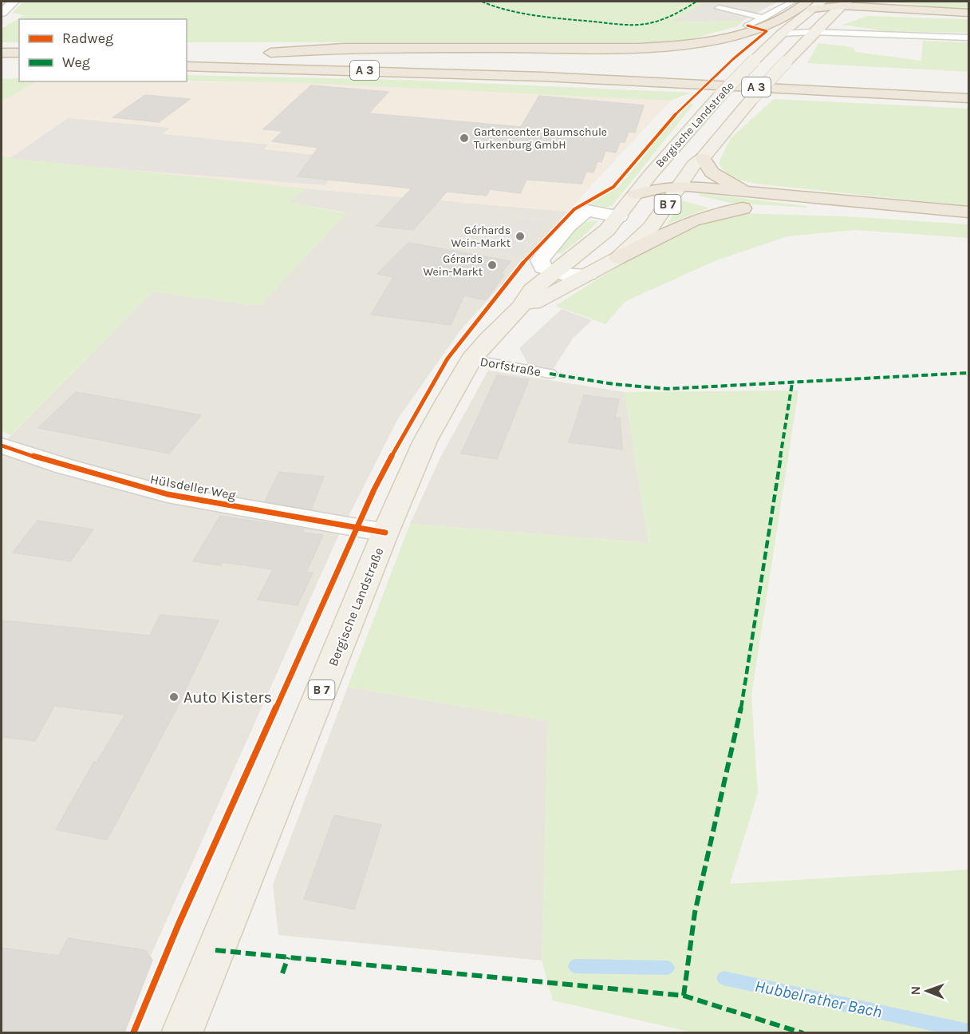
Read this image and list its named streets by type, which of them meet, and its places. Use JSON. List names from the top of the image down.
{
  "streets": {
    "highway": ["A 3"],
    "main road": ["Bergische Landstraße", "B 7"],
    "street": ["Hülsdeller Weg"],
    "lane": ["Dorfstraße"]
  },
  "crossings": [
    ["A 3", "Bergische Landstraße"],
    ["Bergische Landstraße", "Dorfstraße"],
    ["Bergische Landstraße", "Hülsdeller Weg"]
  ],
  "water": ["Hubbelrather Bach"],
  "places": [
    "Gartencenter Baumschule Turkenburg GmbH",
    "Gérhards Wein-Markt",
    "Gérards Wein-Markt",
    "Auto Kisters"
  ],
  "legend": ["Radweg", "Weg"],
  "north": "left"
}
